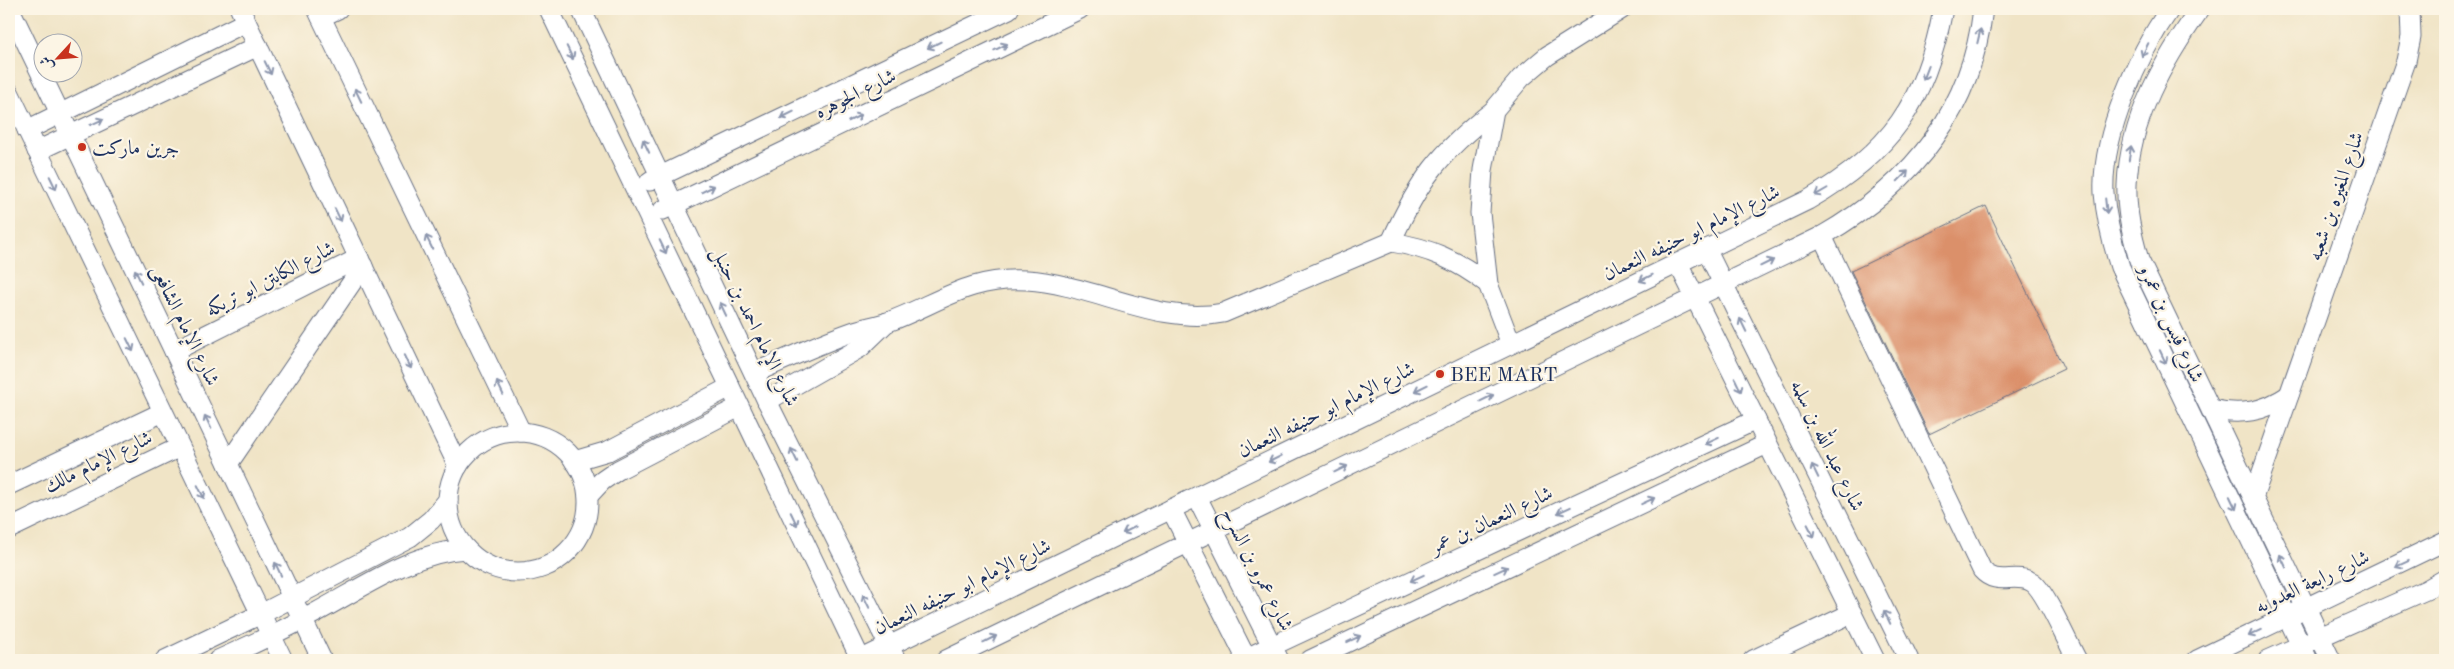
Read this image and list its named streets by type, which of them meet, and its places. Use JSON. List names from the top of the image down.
{
  "streets": {
    "street": [
      "شارع الجوهره",
      "شارع المغيره بن شعبه",
      "شارع الإمام ابو حنيفه النعمان",
      "شارع الكابتن ابو تريكه",
      "شارع قيس بن عمرو",
      "شارع الإمام الشافعى",
      "شارع الإمام احمد بن حنبل",
      "شارع عبد الله بن سلمه",
      "شارع الإمام مالك",
      "شارع النعمان بن عمر",
      "شارع عمرو بن السرح",
      "شارع رابعة العدويه"
    ]
  },
  "crossings": [
    ["شارع الجوهره", "شارع الإمام احمد بن حنبل"],
    ["شارع المغيره بن شعبه", "شارع قيس بن عمرو"],
    ["شارع الإمام ابو حنيفه النعمان", "شارع الإمام احمد بن حنبل"],
    ["شارع الإمام ابو حنيفه النعمان", "شارع عبد الله بن سلمه"],
    ["شارع الإمام ابو حنيفه النعمان", "شارع عمرو بن السرح"],
    ["شارع الكابتن ابو تريكه", "شارع الإمام الشافعى"],
    ["شارع قيس بن عمرو", "شارع رابعة العدويه"],
    ["شارع النعمان بن عمر", "شارع عمرو بن السرح"]
  ],
  "places": ["جرين ماركت", "BEE MART"],
  "north": "bottom left"
}
